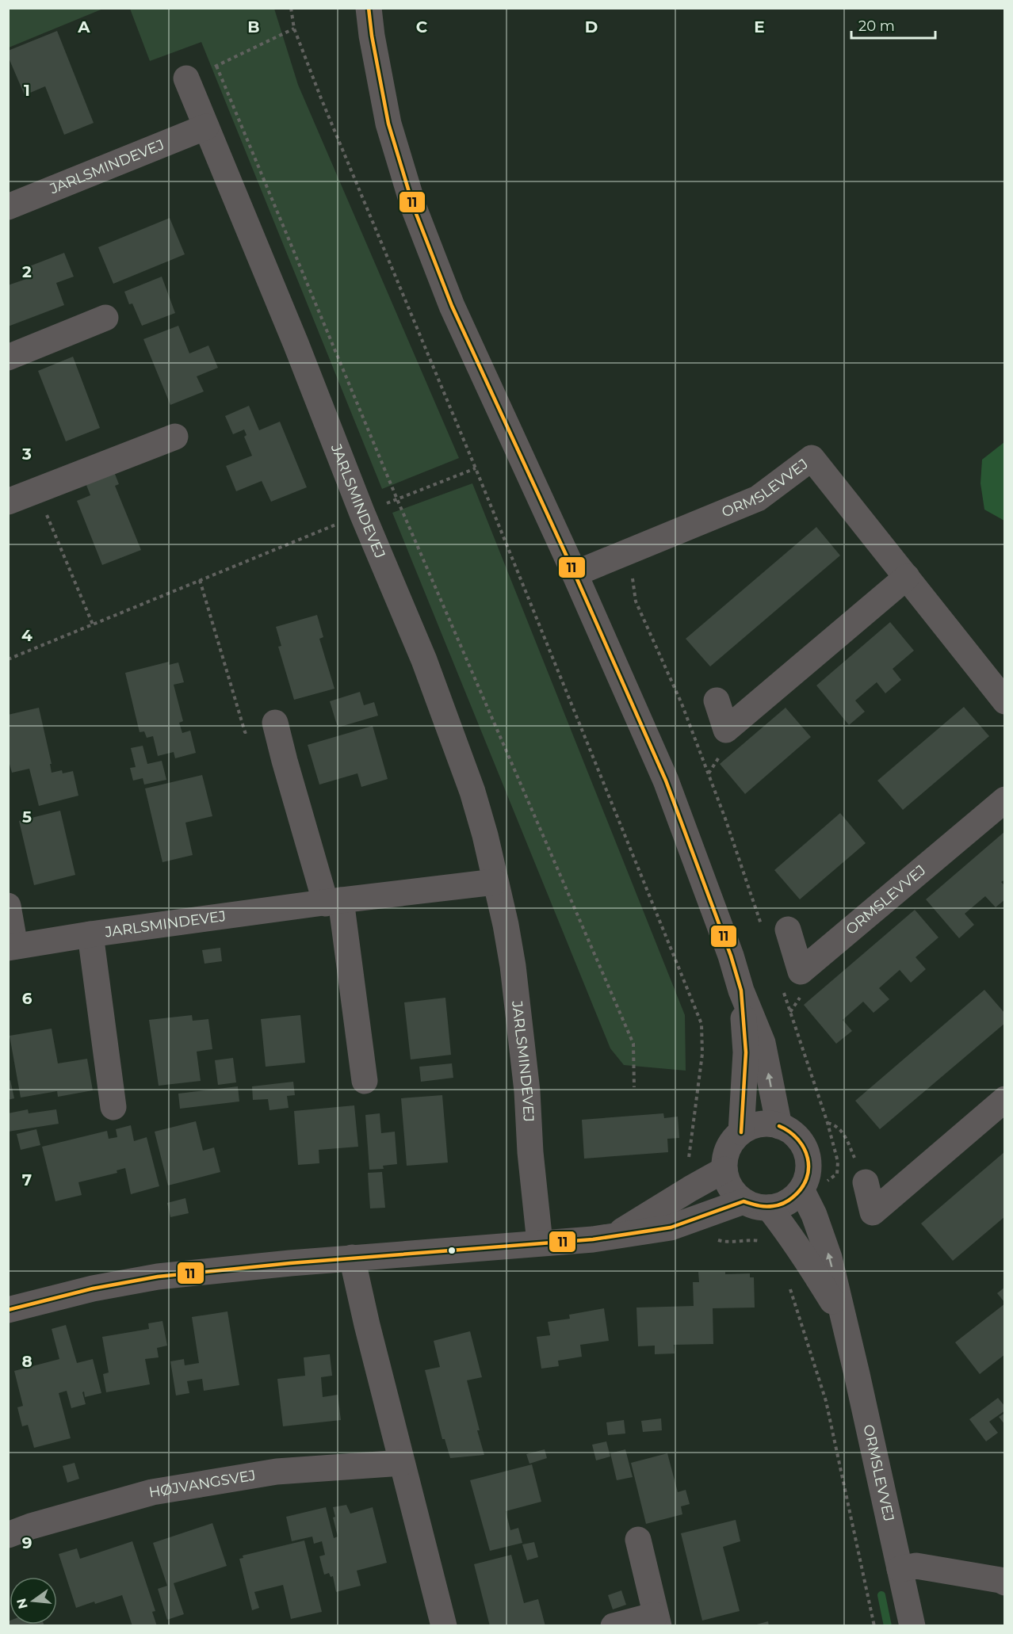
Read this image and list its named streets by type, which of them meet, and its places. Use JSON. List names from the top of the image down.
{
  "streets": {
    "street": ["JARLSMINDEVEJ", "ORMSLEVVEJ", "HØJVANGSVEJ"]
  },
  "lines": ["transit line 11"],
  "scale_bar": "20 m",
  "north": "left",
  "grid": {
    "columns": [
      "A",
      "B",
      "C",
      "D",
      "E"
    ],
    "rows": [
      "1",
      "2",
      "3",
      "4",
      "5",
      "6",
      "7",
      "8",
      "9"
    ]
  }
}
